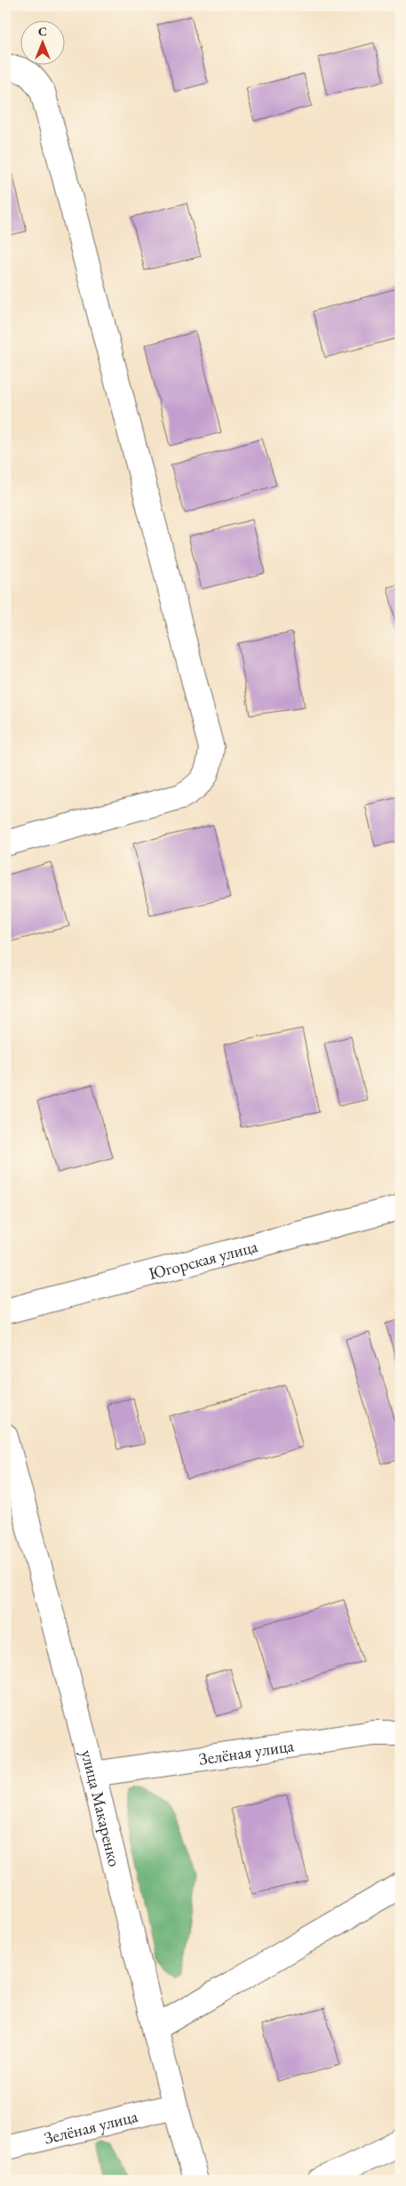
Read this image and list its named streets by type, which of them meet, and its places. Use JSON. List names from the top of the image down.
{
  "streets": {
    "street": ["Югорская улица", "Зелёная улица", "улица Макаренко"]
  },
  "crossings": [
    ["Зелёная улица", "улица Макаренко"]
  ],
  "north": "top"
}
